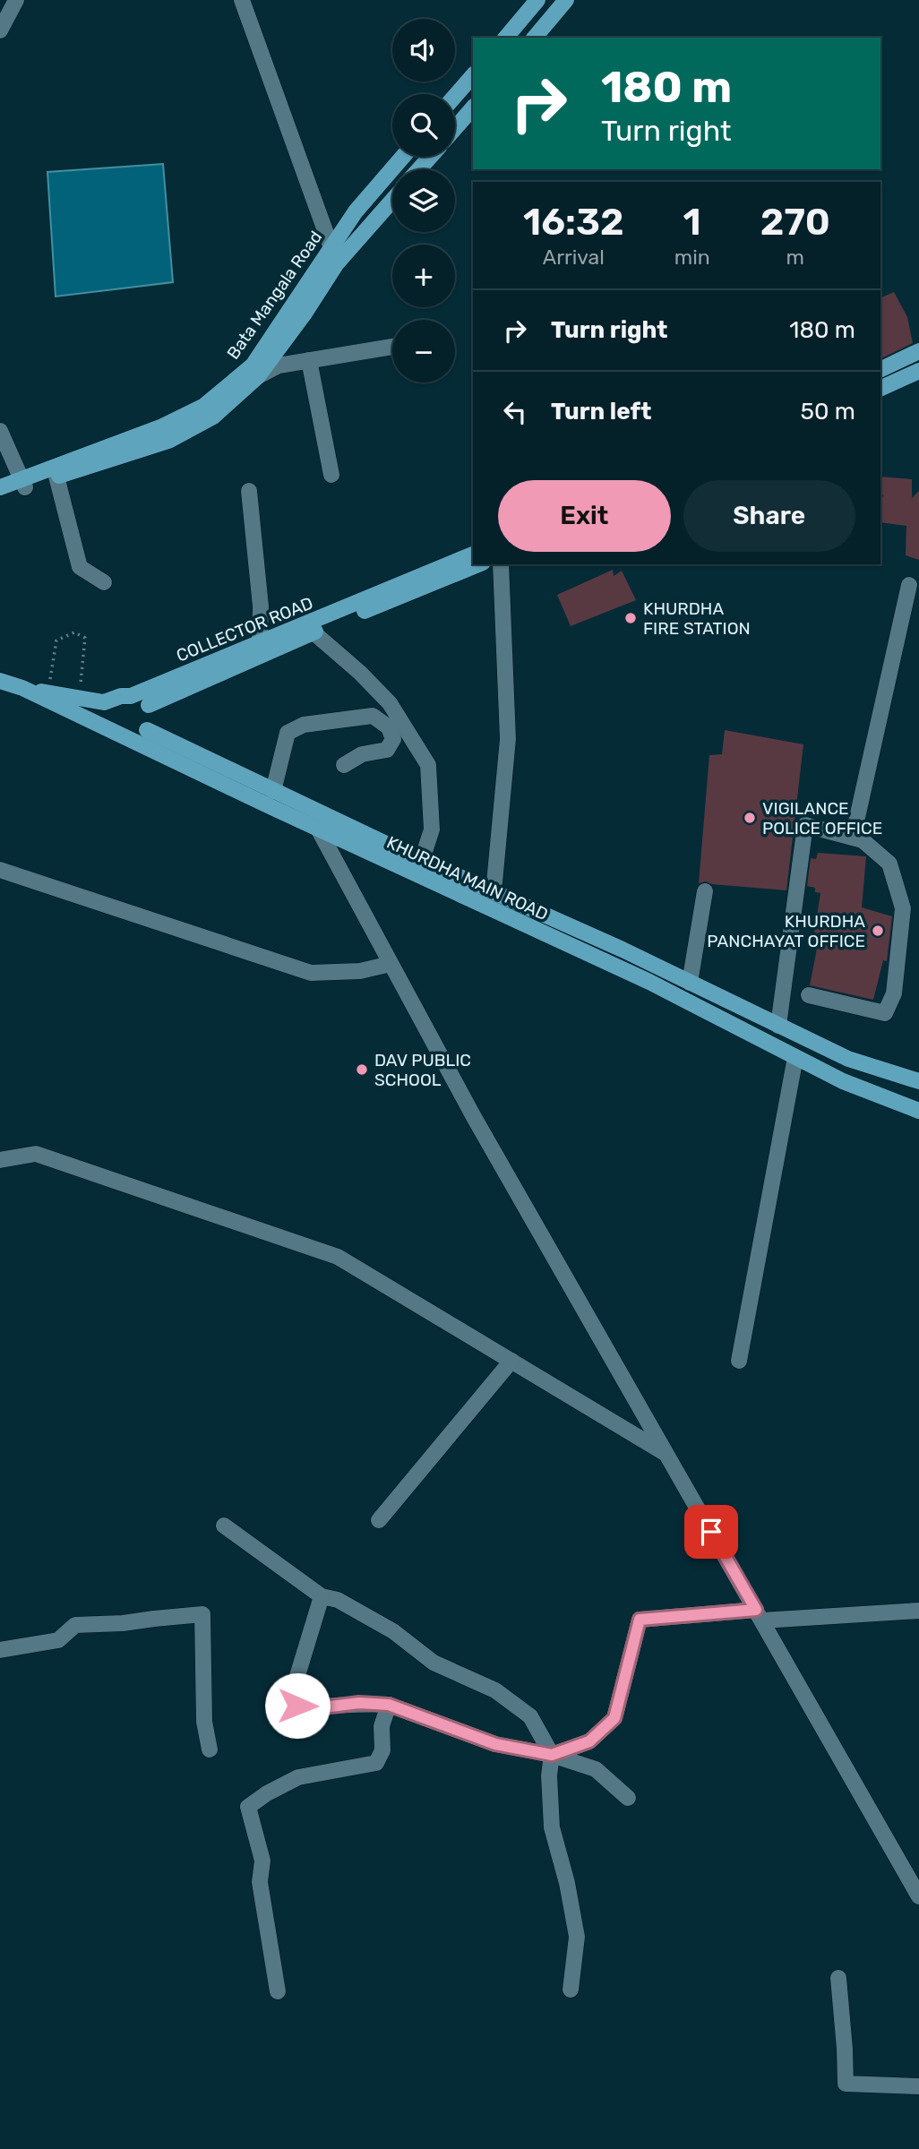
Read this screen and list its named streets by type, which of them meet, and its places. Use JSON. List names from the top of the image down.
{
  "streets": {
    "main road": ["Bata Mangala Road", "COLLECTOR ROAD", "KHURDHA MAIN ROAD"]
  },
  "crossings": [
    ["COLLECTOR ROAD", "KHURDHA MAIN ROAD"]
  ],
  "places": [
    "KHURDHA FIRE STATION",
    "VIGILANCE POLICE OFFICE",
    "KHURDHA PANCHAYAT OFFICE",
    "DAV PUBLIC SCHOOL"
  ],
  "page": {
    "map_buttons": ["+", "−"],
    "turn": ["180 m", "Turn right"],
    "eta": [
      "16:32",
      "Arrival",
      "1",
      "min",
      "270",
      "m"
    ],
    "list": [
      {
        "name": "Turn right",
        "value": "180 m"
      },
      {
        "name": "Turn left",
        "value": "50 m"
      }
    ],
    "buttons": ["Exit", "Share"]
  }
}
